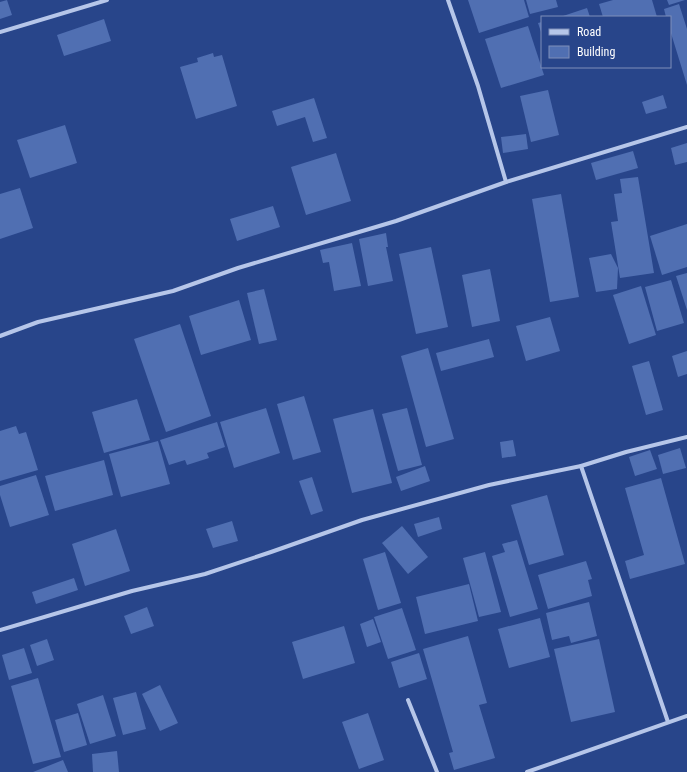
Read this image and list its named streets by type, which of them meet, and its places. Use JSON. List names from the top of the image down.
{
  "legend": ["Road", "Building"]
}
